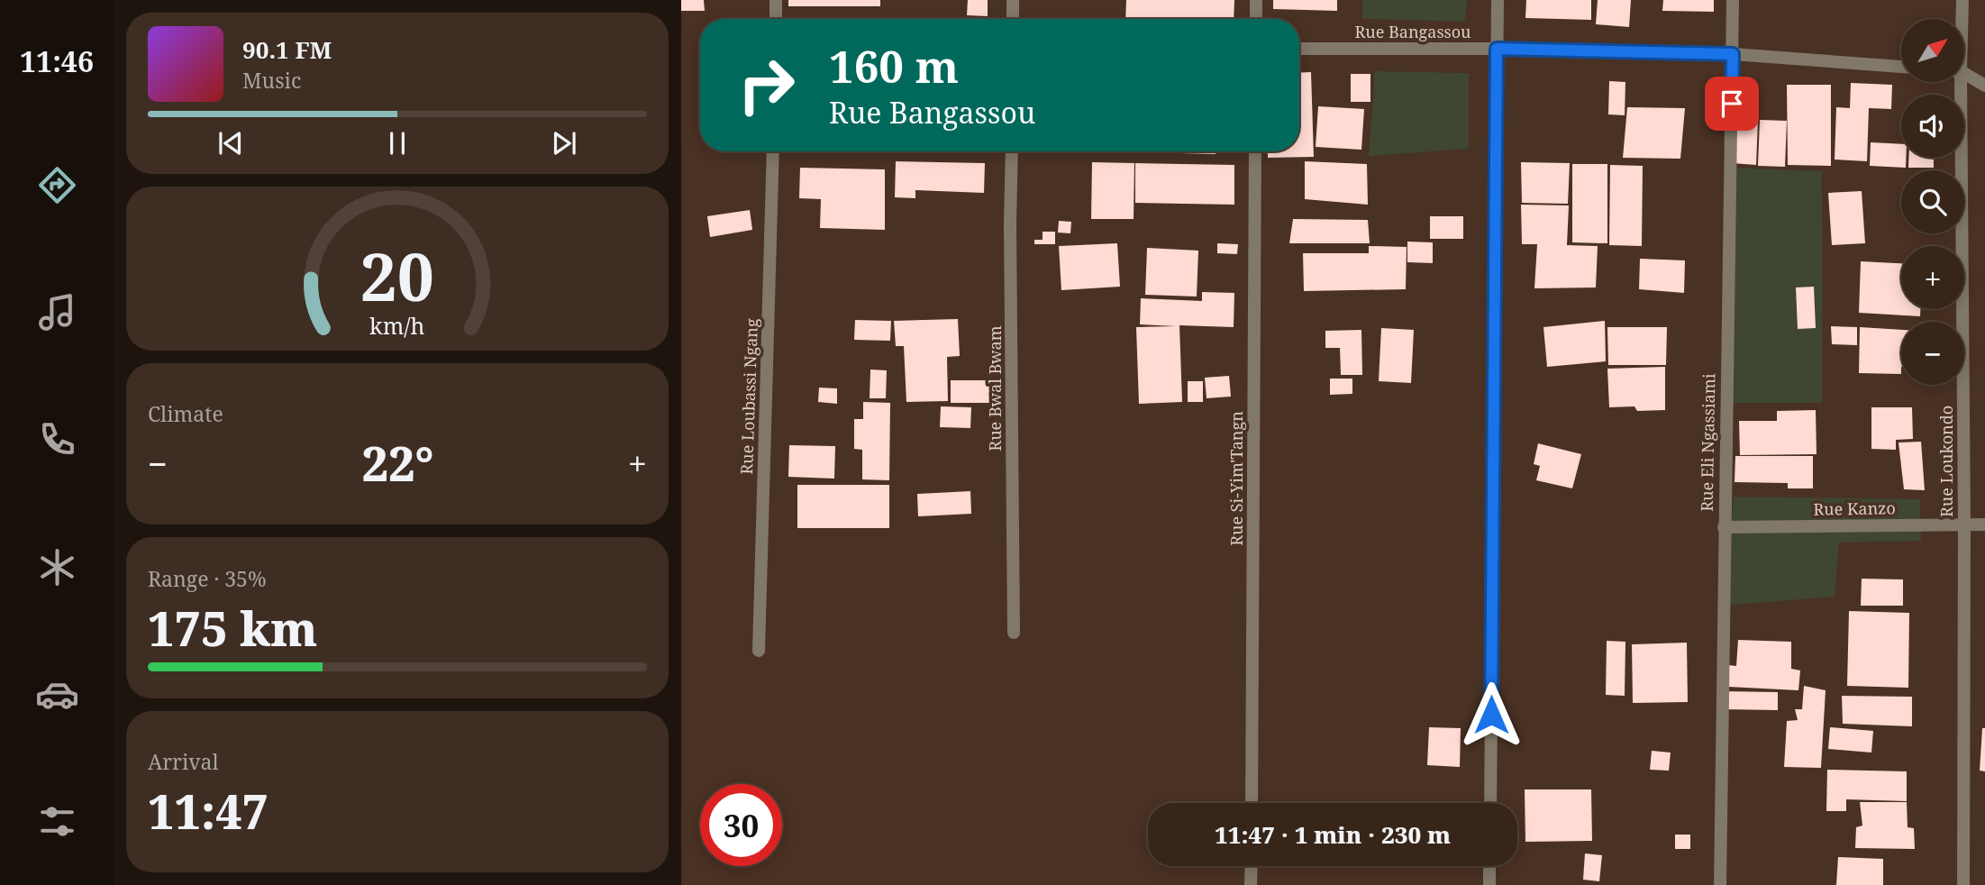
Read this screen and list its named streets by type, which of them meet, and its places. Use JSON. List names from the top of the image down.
{
  "streets": {
    "street": [
      "Rue Bangassou",
      "Rue Bwal Bwam",
      "Rue Loubassi Ngang",
      "Rue Eli Ngassiami",
      "Rue Loukondo",
      "Rue Si-Yim'Tangn",
      "Rue Kanzo"
    ]
  },
  "crossings": [
    ["Rue Bangassou", "Rue Eli Ngassiami"],
    ["Rue Eli Ngassiami", "Rue Kanzo"],
    ["Rue Loukondo", "Rue Kanzo"]
  ],
  "north": "top right",
  "page": {
    "tabs": "11:46",
    "map_buttons": ["+", "−"],
    "turn": ["160 m", "Rue Bangassou"],
    "song": ["90.1 FM", "Music"],
    "tile": [
      "Climate",
      ["Range · 35%", "175 km"],
      ["Arrival", "11:47"]
    ],
    "heat": ["−", "22°", "+"],
    "limit": "30",
    "trip": "11:47 · 1 min · 230 m",
    "gauge": ["20", "km/h"]
  }
}
